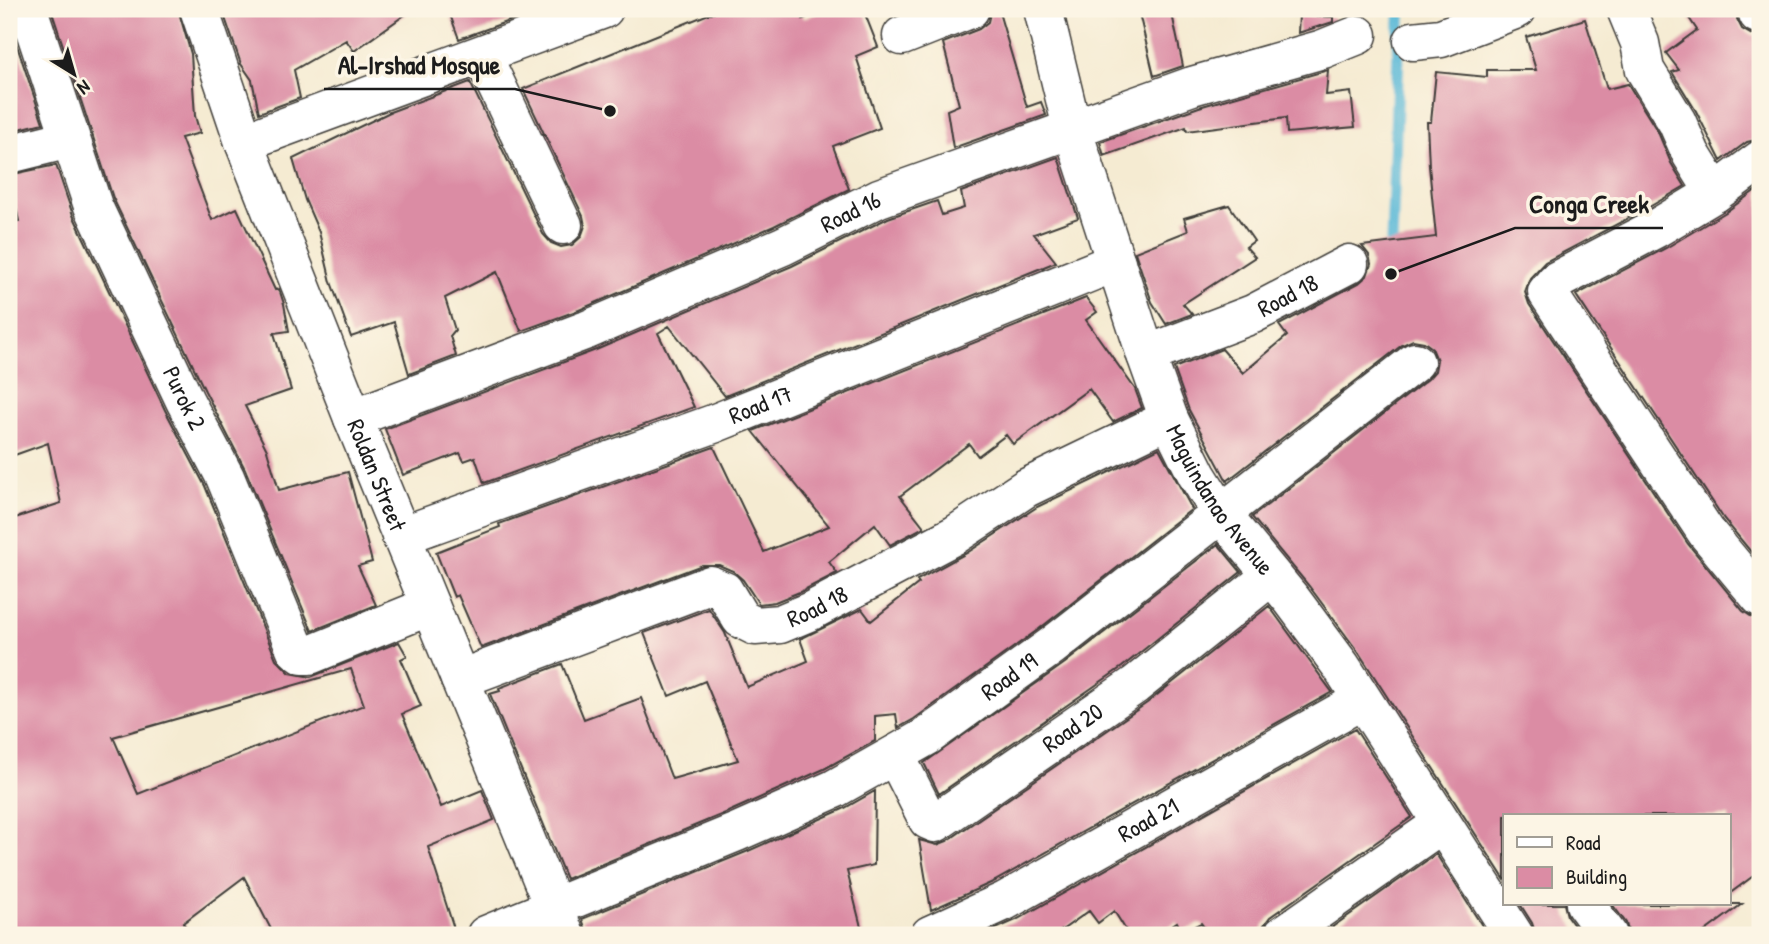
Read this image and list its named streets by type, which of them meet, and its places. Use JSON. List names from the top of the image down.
{
  "streets": {
    "street": [
      "Road 16",
      "Road 18",
      "Purok 2",
      "Road 17",
      "Roldan Street",
      "Maguindanao Avenue",
      "Road 19",
      "Road 20",
      "Road 21"
    ]
  },
  "crossings": [
    ["Road 16", "Roldan Street"],
    ["Road 16", "Maguindanao Avenue"],
    ["Road 18", "Roldan Street"],
    ["Road 18", "Maguindanao Avenue"],
    ["Purok 2", "Roldan Street"],
    ["Road 17", "Roldan Street"],
    ["Road 17", "Maguindanao Avenue"],
    ["Roldan Street", "Road 19"],
    ["Maguindanao Avenue", "Road 19"],
    ["Maguindanao Avenue", "Road 20"],
    ["Maguindanao Avenue", "Road 21"],
    ["Road 19", "Road 20"]
  ],
  "places": ["Al-Irshad Mosque", "Conga Creek"],
  "legend": ["Road", "Building"],
  "north": "bottom right"
}
